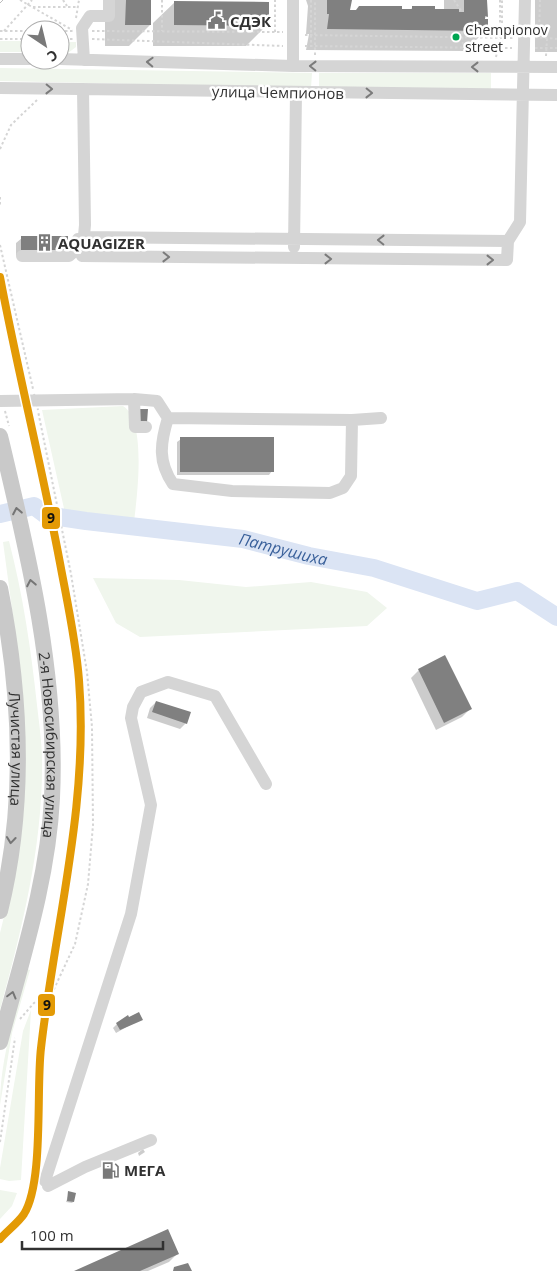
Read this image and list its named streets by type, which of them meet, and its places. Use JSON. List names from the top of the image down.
{
  "streets": {
    "main road": ["2-я Новосибирская улица", "Лучистая улица"],
    "street": ["улица Чемпионов"]
  },
  "one_way": ["2-я Новосибирская улица", "Лучистая улица"],
  "water": ["Патрушиха"],
  "places": {
    "public building": ["СДЭК"],
    "other": ["Chempionov street"],
    "building": ["AQUAGIZER"],
    "fuel station": ["МЕГА"]
  },
  "lines": ["transit line 9"],
  "scale_bar": "100 m",
  "north": "bottom right"
}
